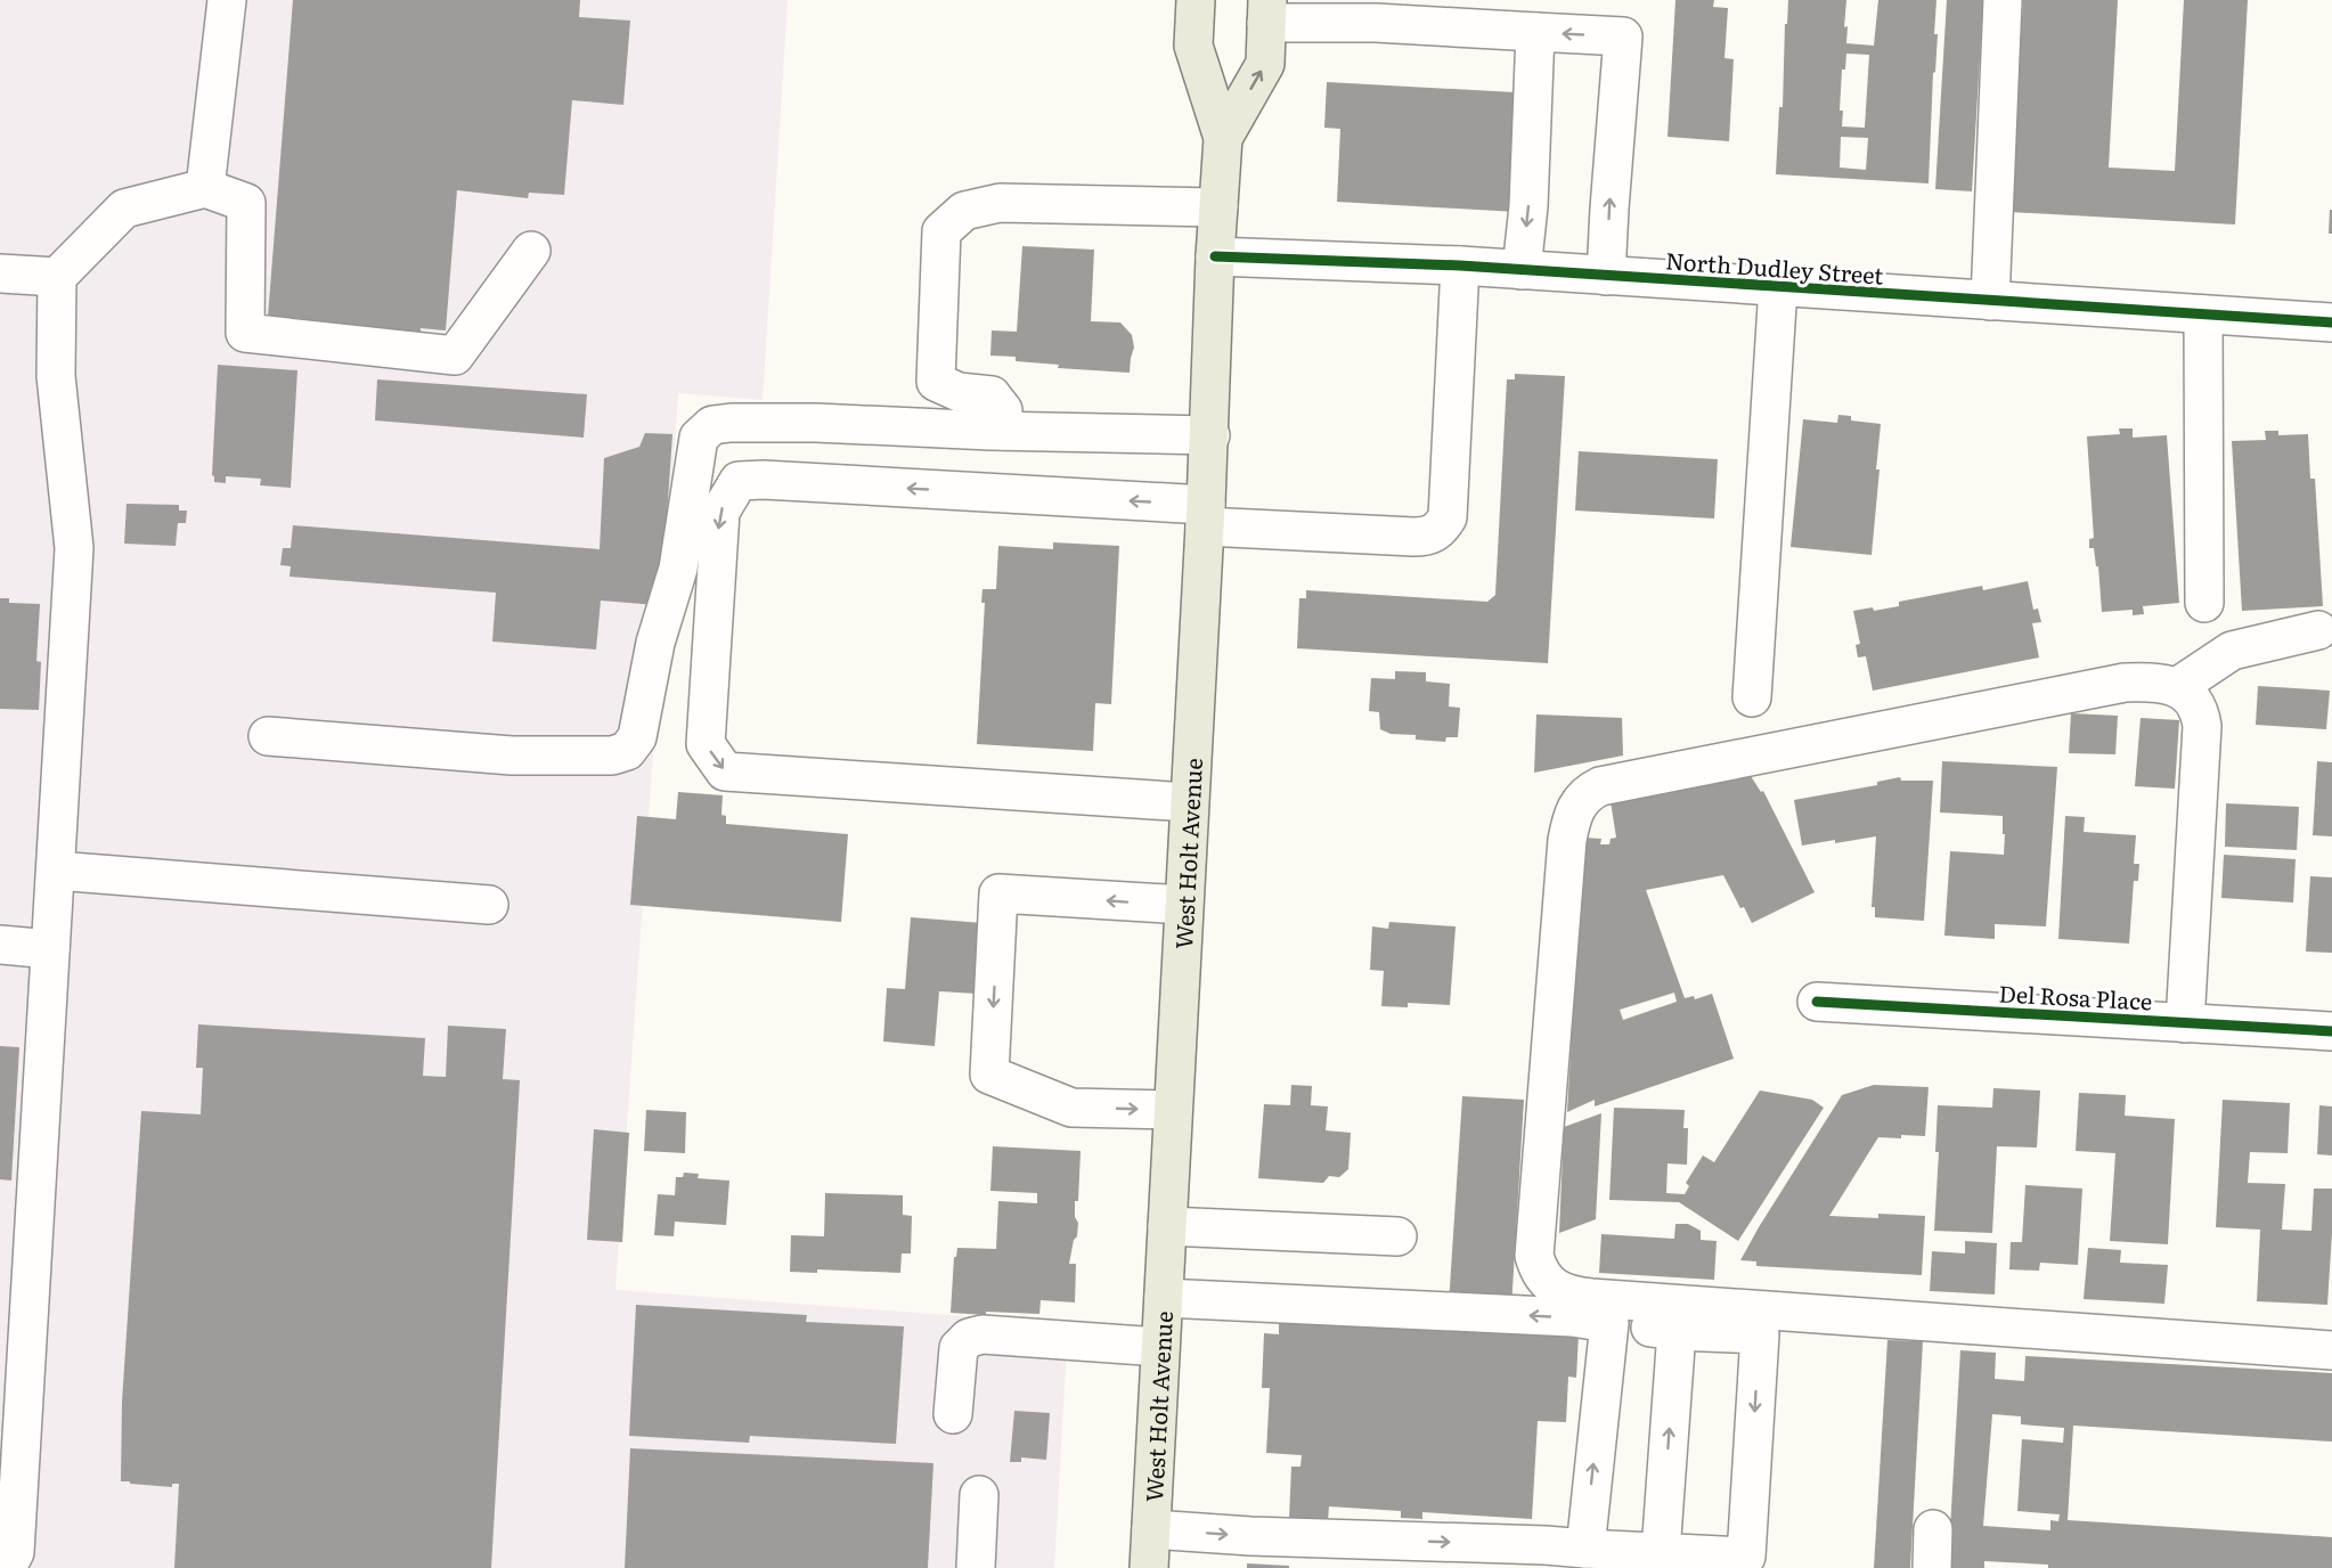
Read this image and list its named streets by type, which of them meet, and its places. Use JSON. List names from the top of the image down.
{
  "streets": {
    "main road": ["West Holt Avenue"],
    "street": ["North Dudley Street", "Del Rosa Place"]
  },
  "crossings": [
    ["North Dudley Street", "West Holt Avenue"]
  ]
}
